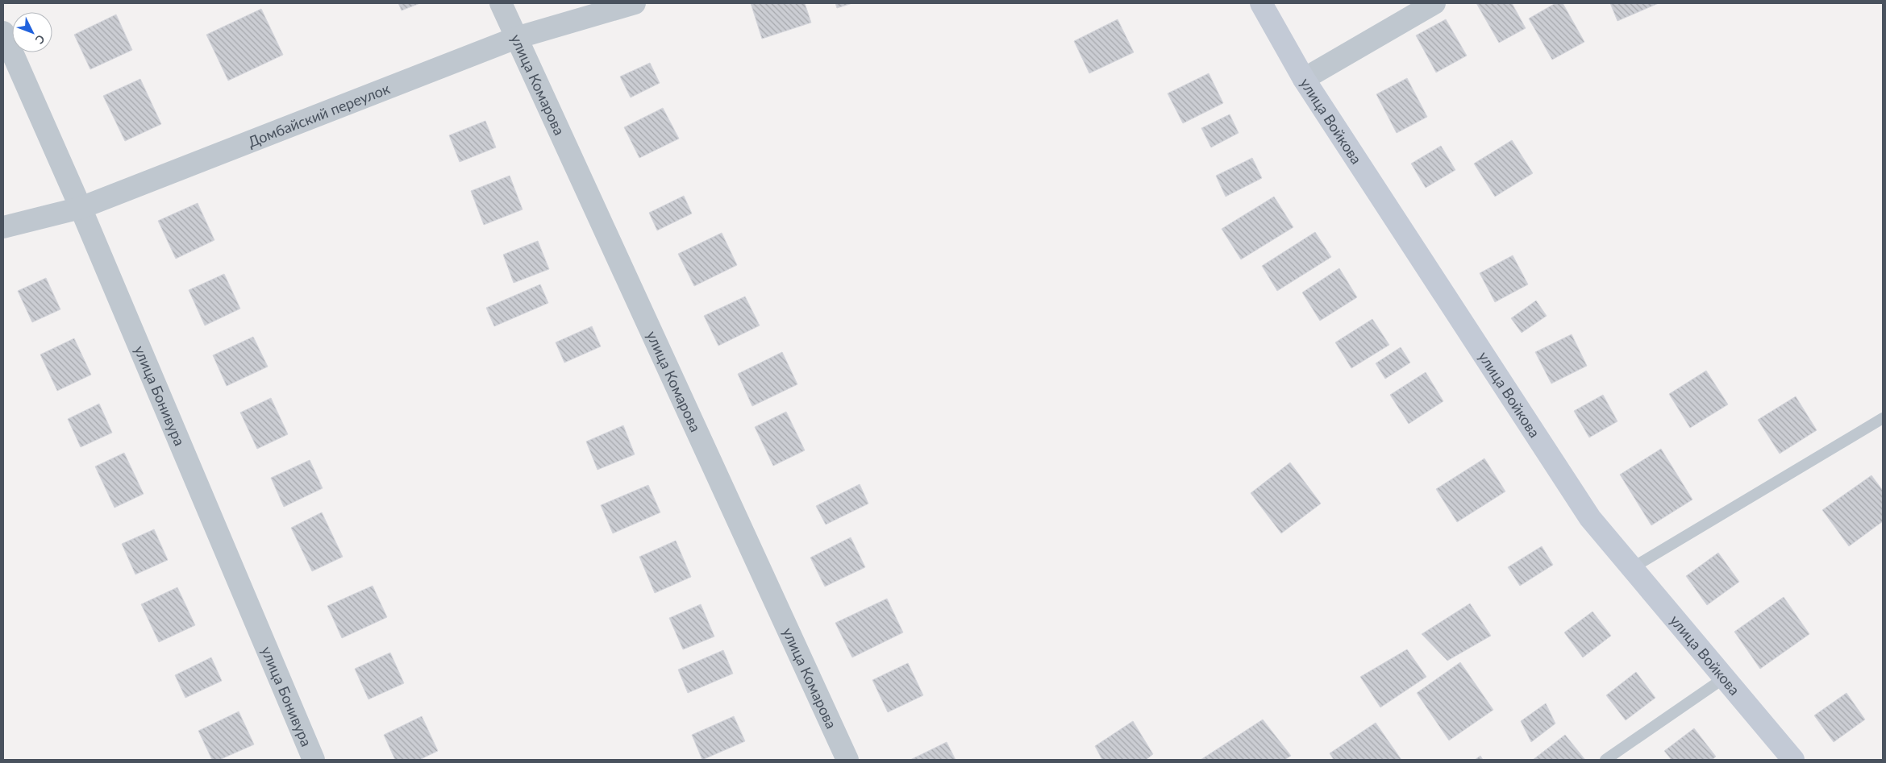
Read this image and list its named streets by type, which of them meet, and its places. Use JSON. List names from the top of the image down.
{
  "streets": {
    "street": [
      "улица Комарова",
      "Домбайский переулок",
      "улица Войкова",
      "улица Бонивура"
    ]
  },
  "crossings": [
    ["улица Комарова", "Домбайский переулок"],
    ["Домбайский переулок", "улица Бонивура"]
  ],
  "north": "bottom right"
}
